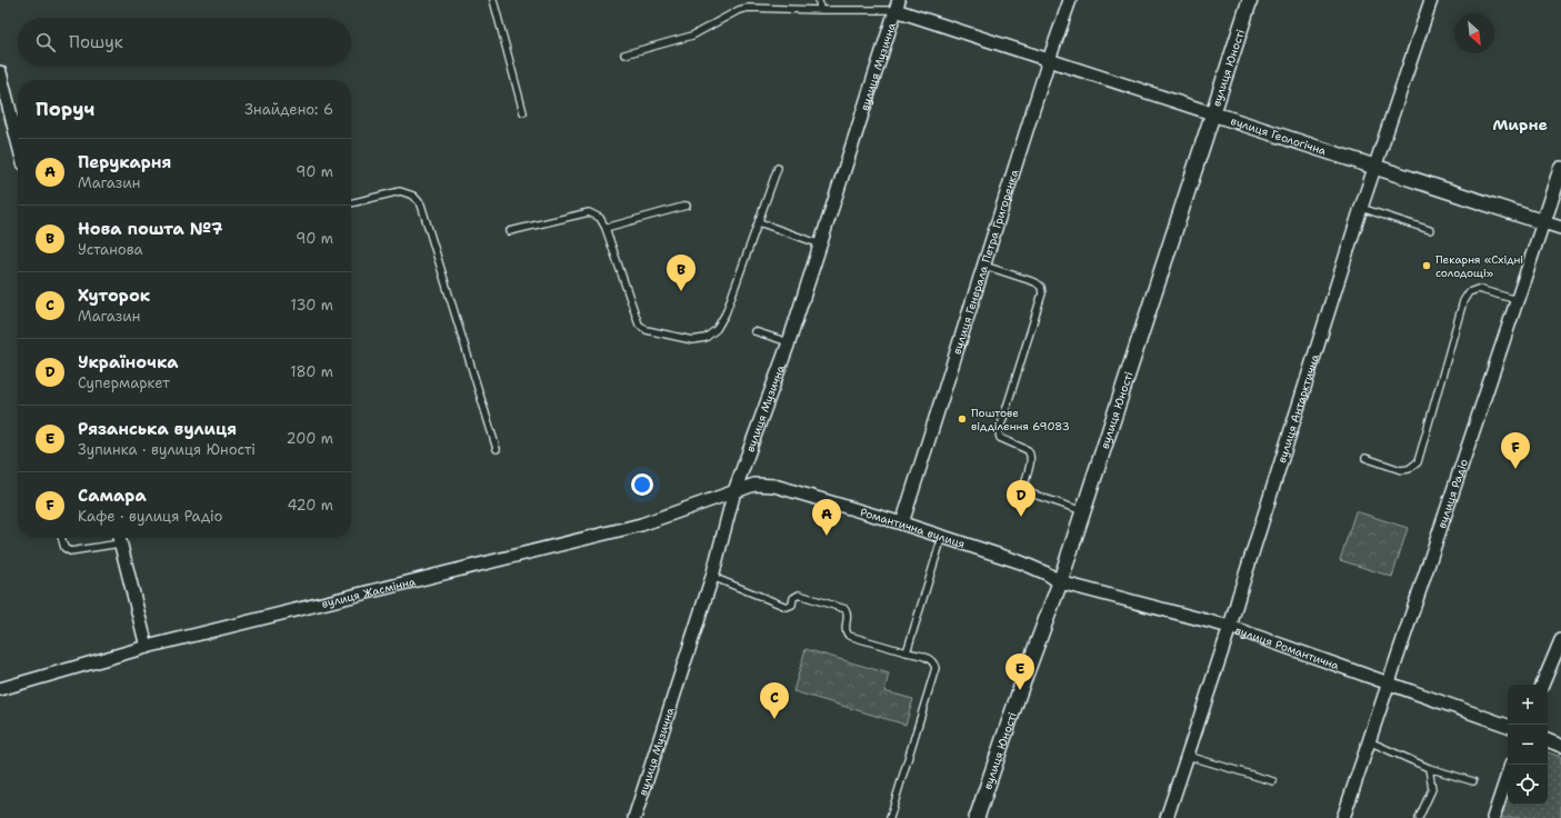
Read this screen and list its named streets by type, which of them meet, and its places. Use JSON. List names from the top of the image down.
{
  "streets": {
    "street": [
      "вулиця Музична",
      "вулиця Юності",
      "вулиця Геологічна",
      "вулиця Генерала Петра Григоренка",
      "вулиця Антарктична",
      "вулиця Радіо",
      "Романтична вулиця",
      "вулиця Жасмінна",
      "вулиця Романтична"
    ]
  },
  "crossings": [
    ["вулиця Музична", "вулиця Геологічна"],
    ["вулиця Музична", "Романтична вулиця"],
    ["вулиця Музична", "вулиця Жасмінна"],
    ["вулиця Юності", "вулиця Геологічна"],
    ["вулиця Юності", "Романтична вулиця"],
    ["вулиця Юності", "вулиця Романтична"],
    ["вулиця Геологічна", "вулиця Генерала Петра Григоренка"],
    ["вулиця Геологічна", "вулиця Антарктична"],
    ["вулиця Геологічна", "вулиця Радіо"],
    ["вулиця Генерала Петра Григоренка", "Романтична вулиця"],
    ["вулиця Антарктична", "вулиця Романтична"],
    ["вулиця Радіо", "вулиця Романтична"],
    ["Романтична вулиця", "вулиця Жасмінна"],
    ["Романтична вулиця", "вулиця Романтична"]
  ],
  "districts": ["Мирне"],
  "places": ["Пекарня «Східні солодощі»", "Поштове відділення 69083"],
  "north": "bottom right",
  "page": {
    "search": "Пошук",
    "heading": ["Поруч", "Знайдено: 6"],
    "list": [
      {
        "mark": "A",
        "name": "Перукарня",
        "note": "Магазин",
        "value": "90 m"
      },
      {
        "mark": "B",
        "name": "Нова пошта №7",
        "note": "Установа",
        "value": "90 m"
      },
      {
        "mark": "C",
        "name": "Хуторок",
        "note": "Магазин",
        "value": "130 m"
      },
      {
        "mark": "D",
        "name": "Україночка",
        "note": "Супермаркет",
        "value": "180 m"
      },
      {
        "mark": "E",
        "name": "Рязанська вулиця",
        "note": "Зупинка · вулиця Юності",
        "value": "200 m"
      },
      {
        "mark": "F",
        "name": "Самара",
        "note": "Кафе · вулиця Радіо",
        "value": "420 m"
      }
    ],
    "pins": [
      "B",
      "F",
      "D",
      "A",
      "E",
      "C"
    ],
    "map_buttons": ["+", "−"]
  }
}
